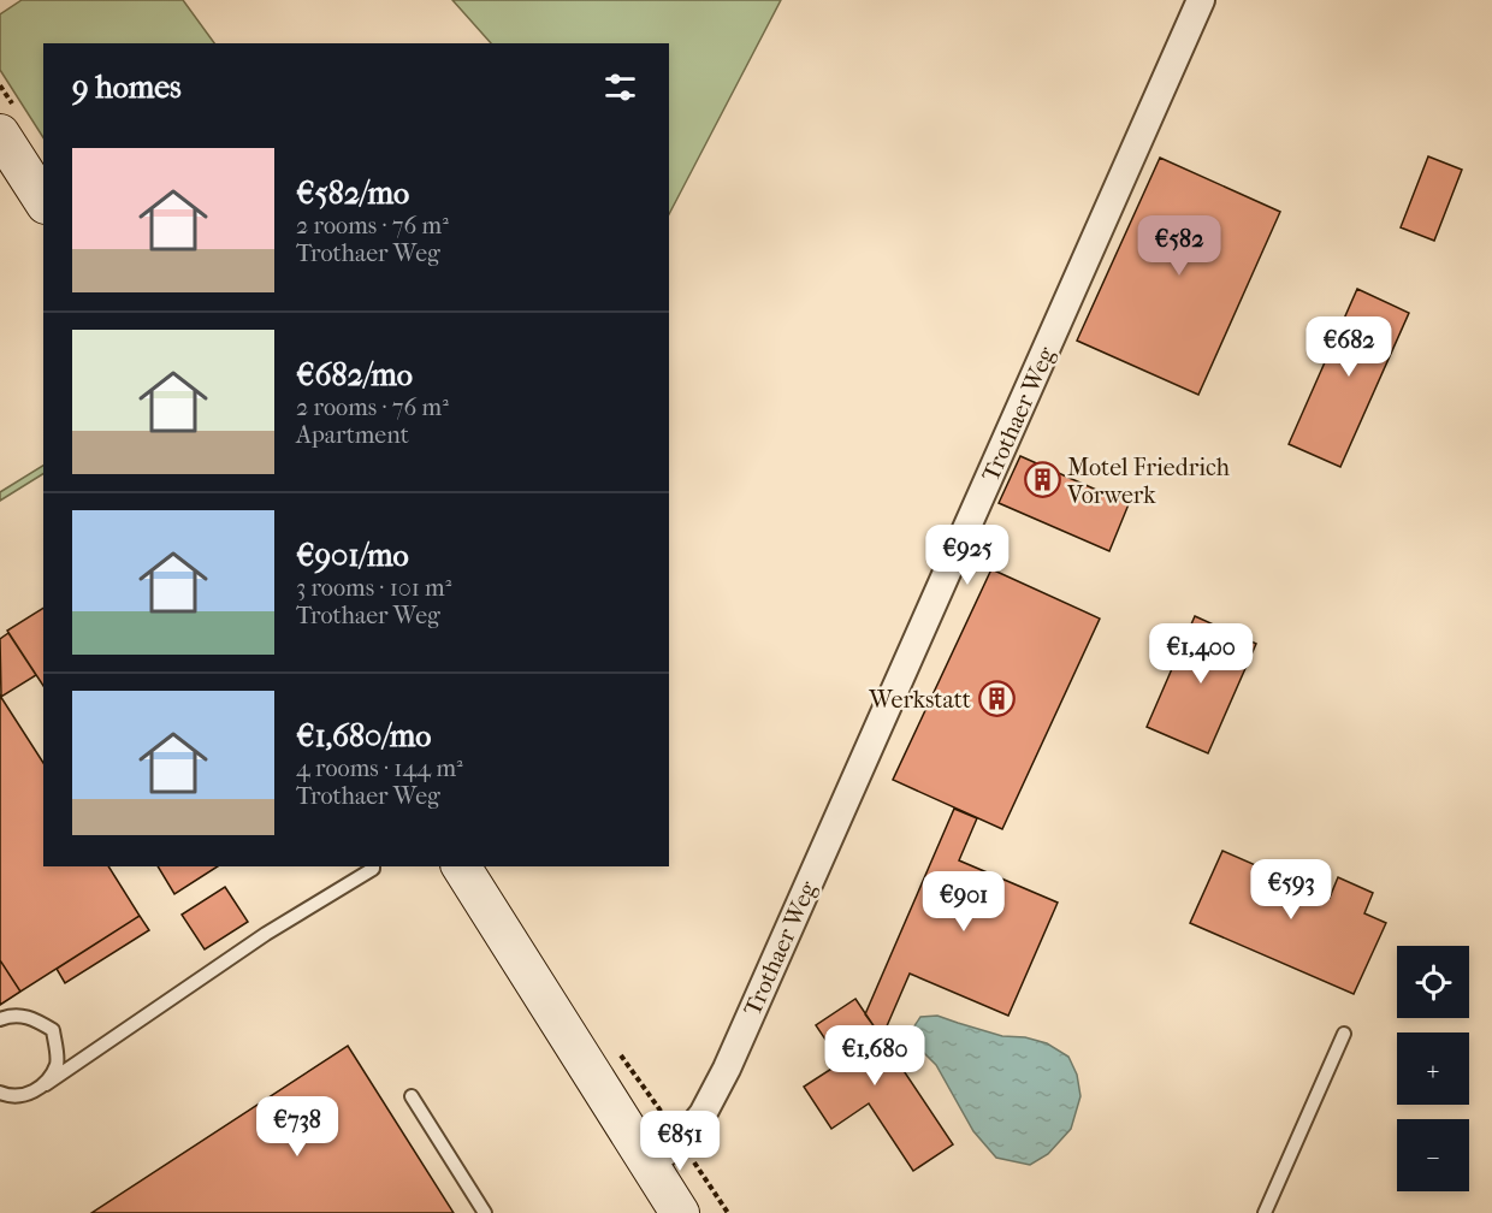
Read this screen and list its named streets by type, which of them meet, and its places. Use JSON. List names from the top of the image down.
{
  "streets": {
    "street": ["Trothaer Weg"]
  },
  "places": {
    "building": ["Motel Friedrich Vorwerk", "Werkstatt"]
  },
  "page": {
    "heading": "9 homes",
    "list": [
      {
        "name": "€582/mo",
        "note": "2 rooms · 76 m² · Trothaer Weg"
      },
      {
        "name": "€682/mo",
        "note": "2 rooms · 76 m² · Apartment"
      },
      {
        "name": "€901/mo",
        "note": "3 rooms · 101 m² · Trothaer Weg"
      },
      {
        "name": "€1,680/mo",
        "note": "4 rooms · 144 m² · Trothaer Weg"
      }
    ],
    "price": [
      "€582",
      "€682",
      "€925",
      "€1,400",
      "€593",
      "€901",
      "€1,680",
      "€738",
      "€851"
    ],
    "map_buttons": ["+", "−"]
  }
}
